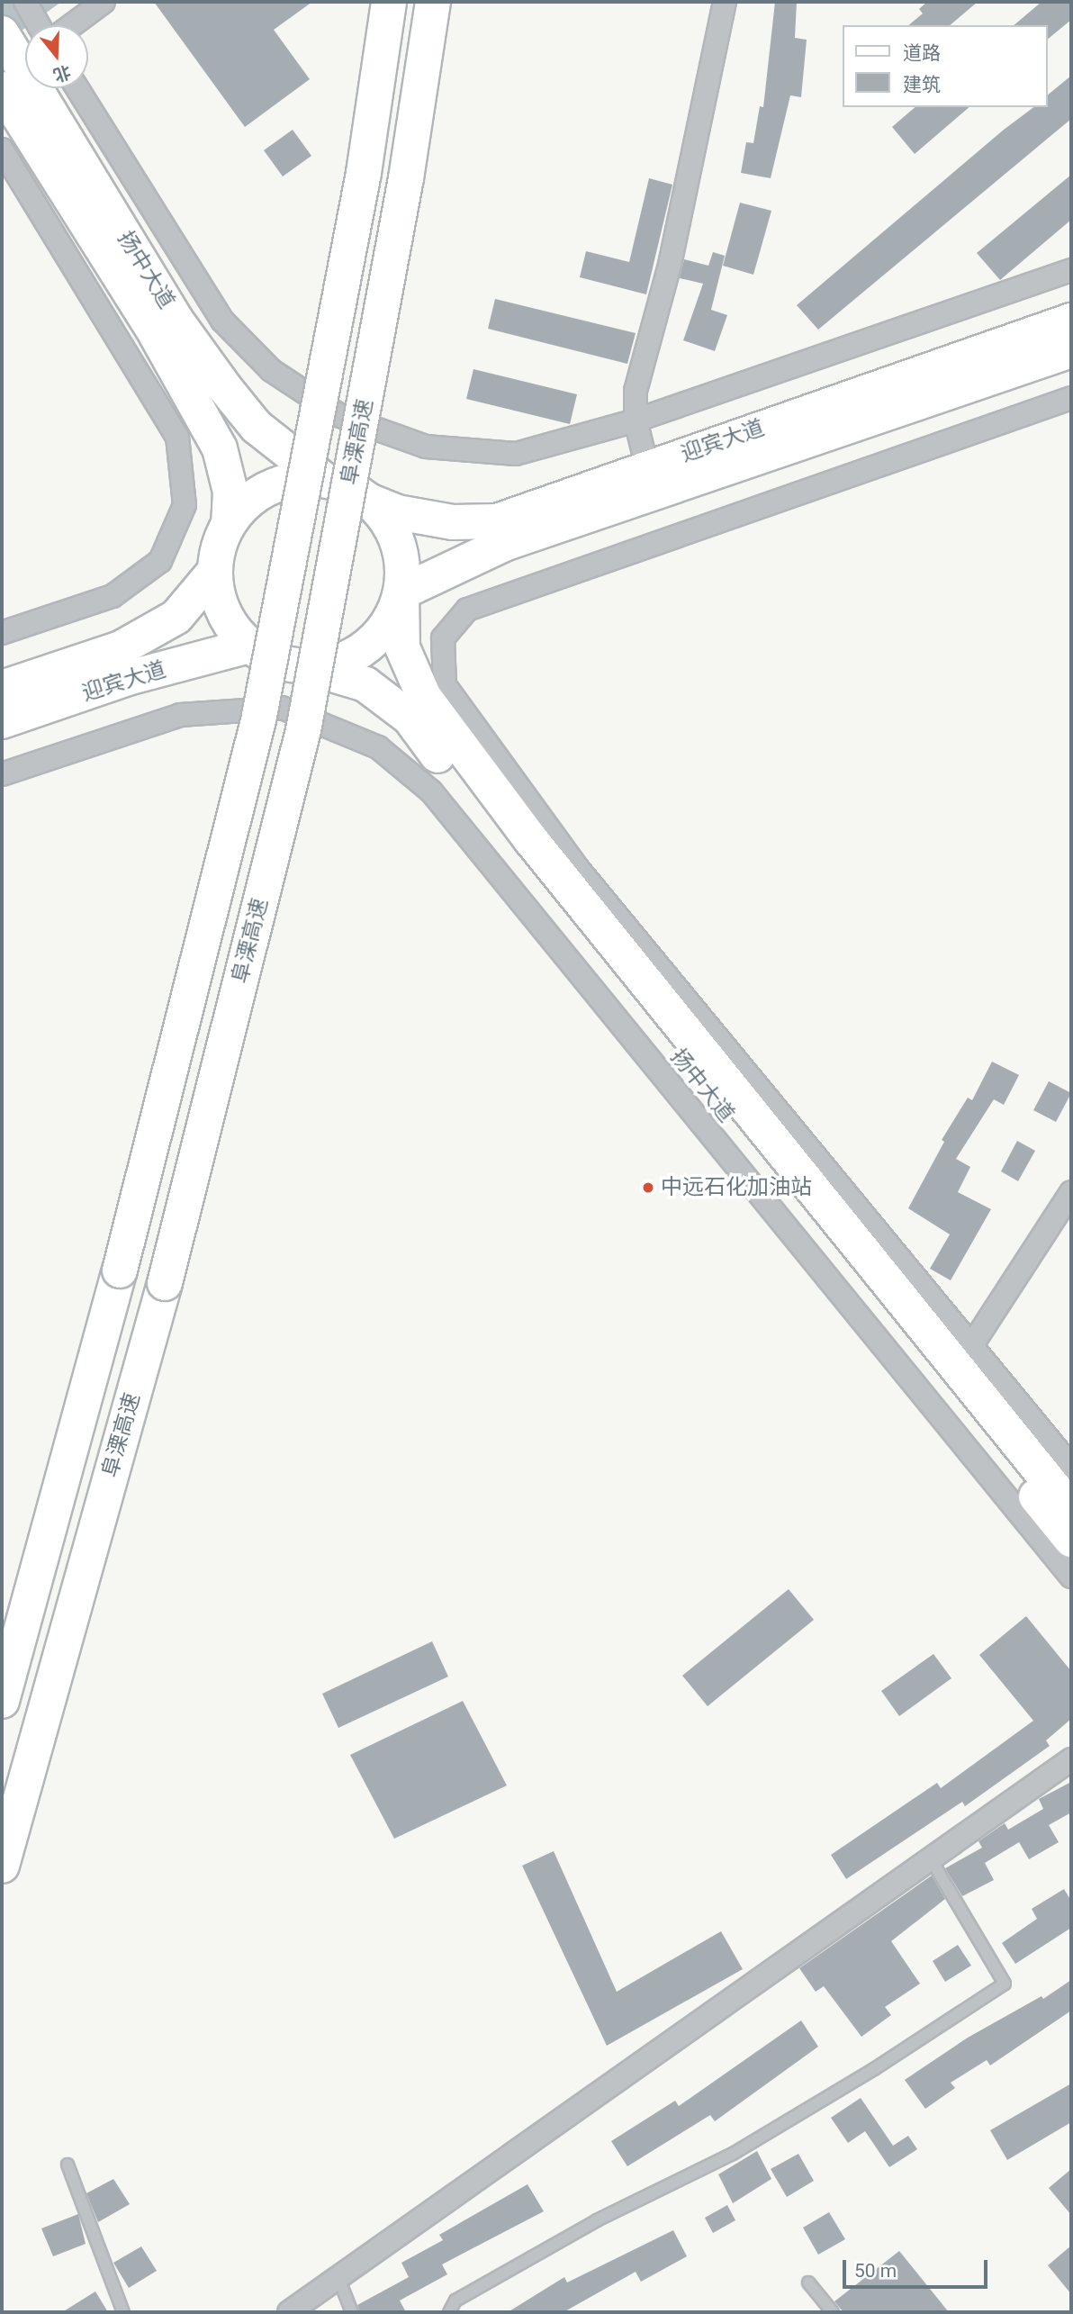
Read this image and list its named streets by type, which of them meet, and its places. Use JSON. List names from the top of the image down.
{
  "streets": {
    "main road": ["扬中大道", "迎宾大道", "阜溧高速"]
  },
  "crossings": [
    ["扬中大道", "迎宾大道"]
  ],
  "places": ["中远石化加油站"],
  "legend": ["道路", "建筑"],
  "scale_bar": "50 m",
  "north": "bottom"
}
